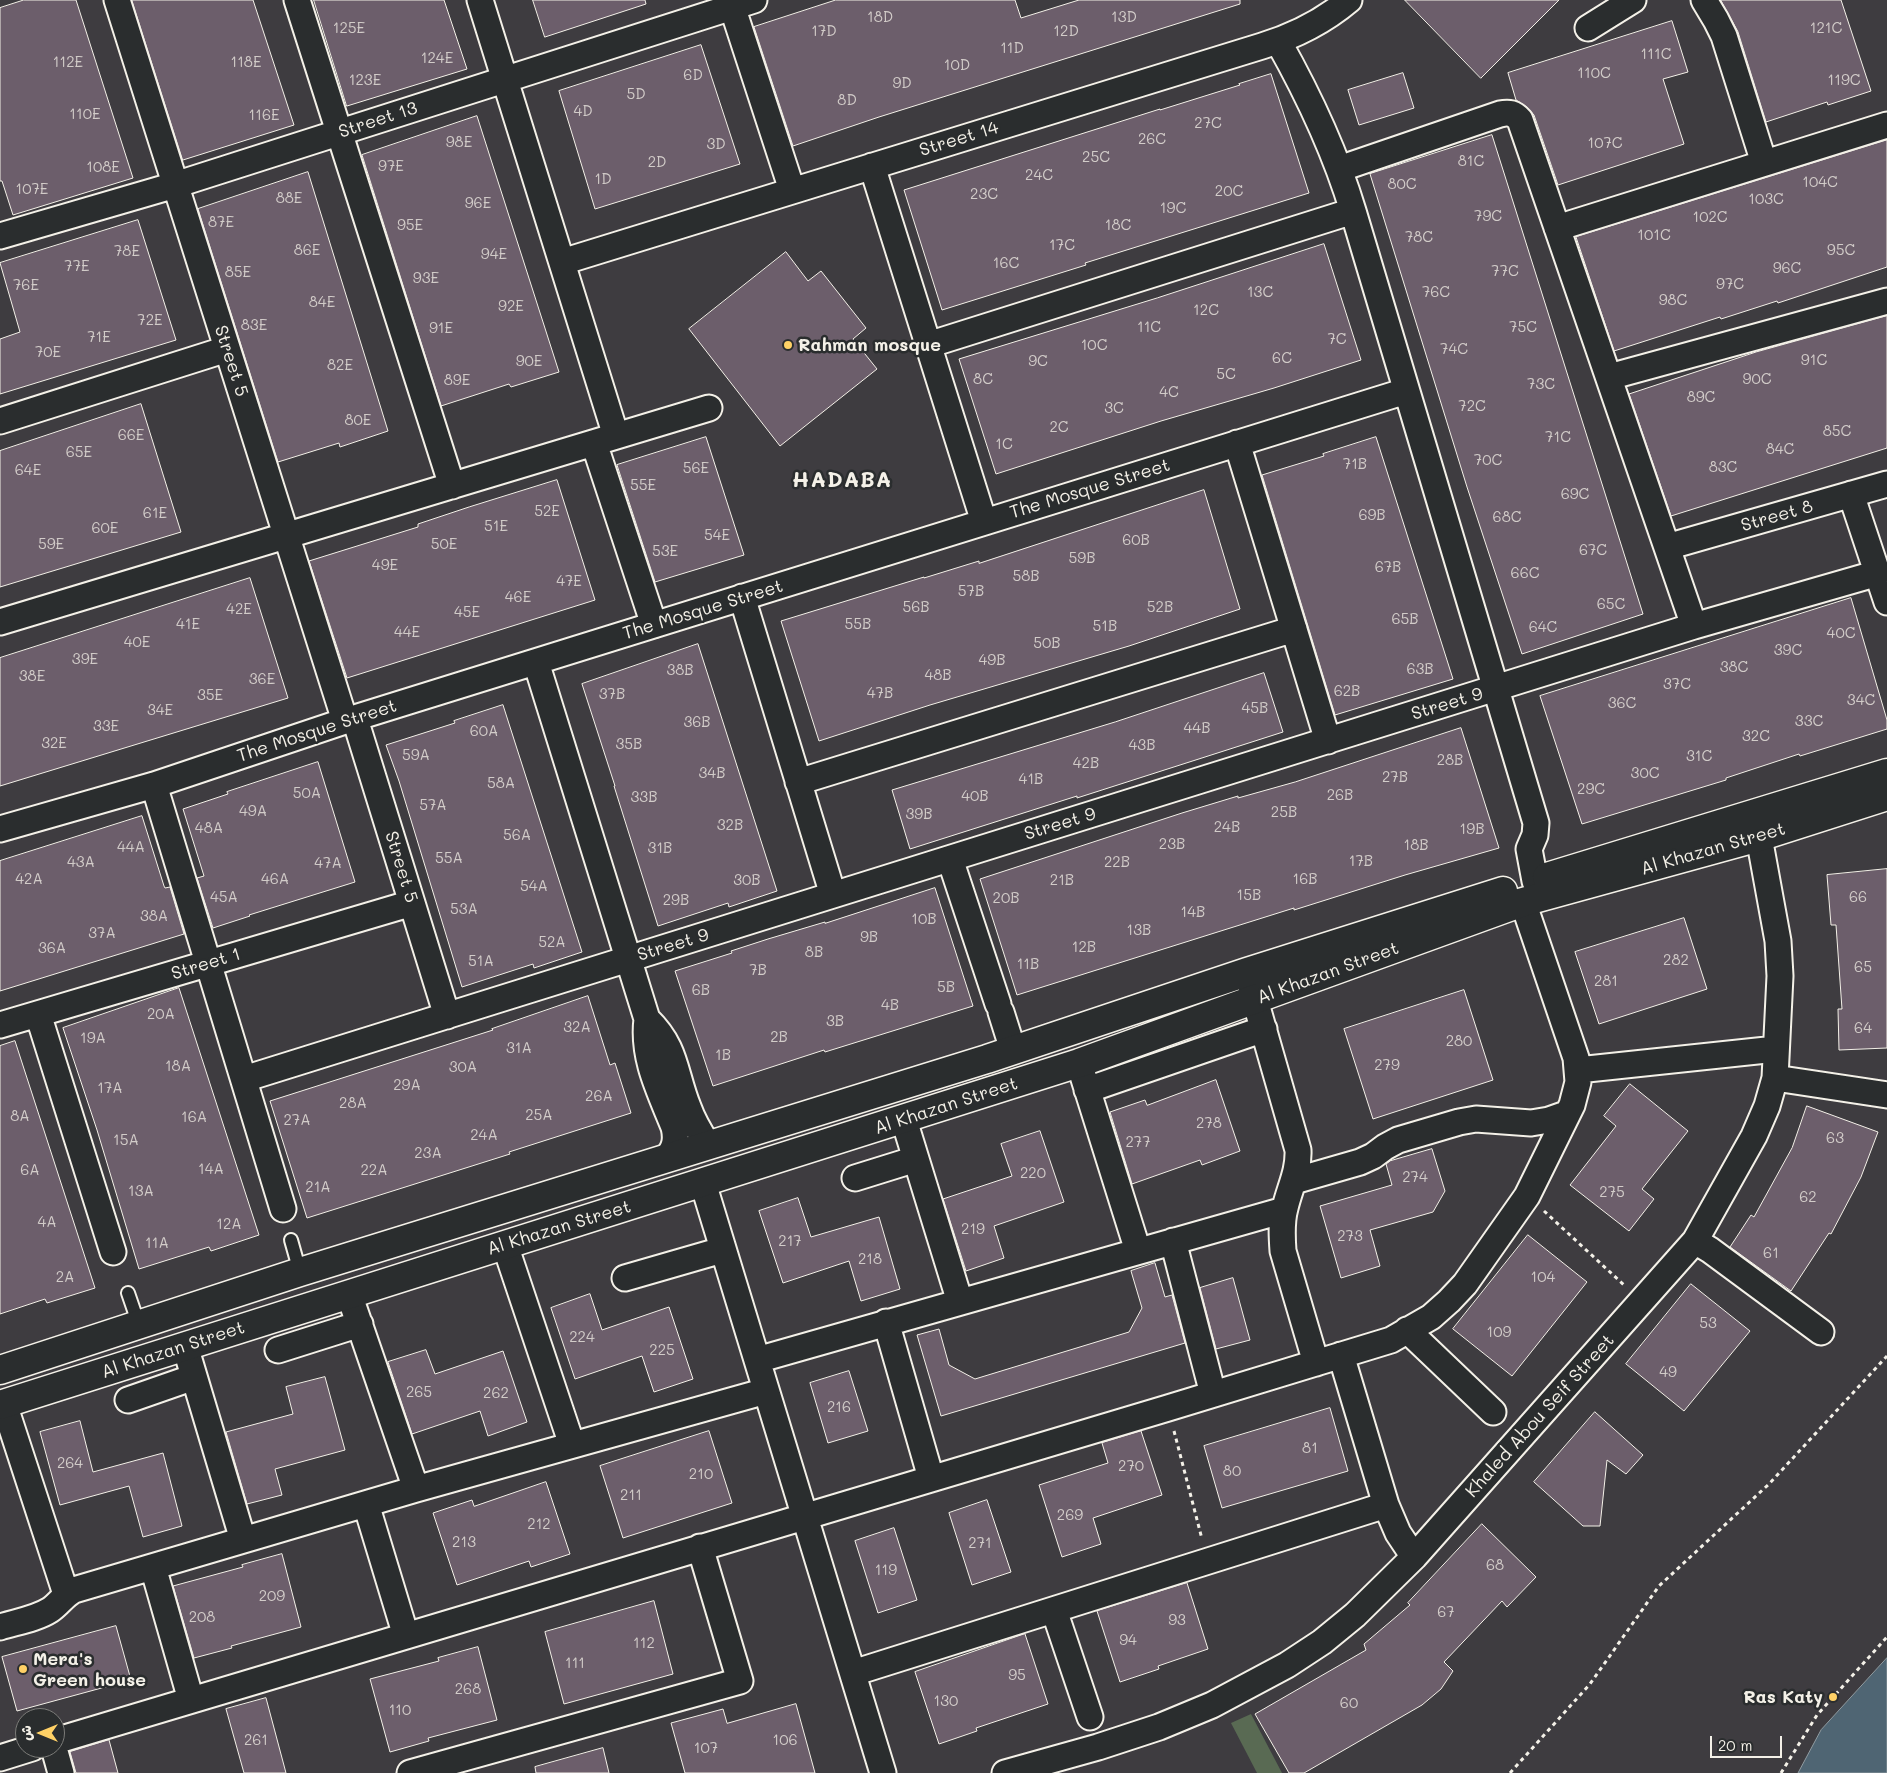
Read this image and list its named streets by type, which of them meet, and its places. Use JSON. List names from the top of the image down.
{
  "streets": {
    "main road": ["Al Khazan Street"],
    "street": [
      "Street 13",
      "Street 14",
      "Street 5",
      "The Mosque Street",
      "Street 8",
      "Street 9",
      "Street 1",
      "Khaled Abou Seif Street"
    ]
  },
  "crossings": [
    ["Street 13", "Street 5"],
    ["Street 5", "The Mosque Street"],
    ["Street 5", "Street 9"],
    ["Street 5", "Street 1"],
    ["Al Khazan Street", "Khaled Abou Seif Street"]
  ],
  "districts": ["HADABA"],
  "places": ["Rahman mosque", "Mera's Green house", "Ras Katy"],
  "house_numbers": [
    "18D",
    "13D",
    "125E",
    "121C",
    "17D",
    "12D",
    "11D",
    "111C",
    "124E",
    "112E",
    "118E",
    "10D",
    "110C",
    "6D",
    "123E",
    "119C",
    "9D",
    "5D",
    "8D",
    "4D",
    "110E",
    "116E",
    "27C",
    "26C",
    "98E",
    "107C",
    "3D",
    "25C",
    "81C",
    "2D",
    "97E",
    "108E",
    "24C",
    "1D",
    "104C",
    "80C",
    "107E",
    "20C",
    "23C",
    "88E",
    "103C",
    "96E",
    "19C",
    "79C",
    "102C",
    "87E",
    "95E",
    "18C",
    "101C",
    "78C",
    "17C",
    "86E",
    "95C",
    "78E",
    "94E",
    "16C",
    "77E",
    "96C",
    "77C",
    "85E",
    "93E",
    "97C",
    "76E",
    "13C",
    "76C",
    "98C",
    "84E",
    "92E",
    "12C",
    "72E",
    "83E",
    "11C",
    "75C",
    "91E",
    "71E",
    "7C",
    "10C",
    "74C",
    "70E",
    "6C",
    "91C",
    "90E",
    "9C",
    "82E",
    "5C",
    "8C",
    "90C",
    "89E",
    "73C",
    "4C",
    "89C",
    "72C",
    "3C",
    "80E",
    "2C",
    "85C",
    "66E",
    "71C",
    "1C",
    "84C",
    "65E",
    "70C",
    "71B",
    "83C",
    "56E",
    "64E",
    "55E",
    "69C",
    "52E",
    "61E",
    "69B",
    "68C",
    "51E",
    "60E",
    "54E",
    "60B",
    "59E",
    "50E",
    "67C",
    "53E",
    "59B",
    "49E",
    "67B",
    "66C",
    "58B",
    "47E",
    "57B",
    "46E",
    "65C",
    "56B",
    "52B",
    "42E",
    "45E",
    "65B",
    "41E",
    "55B",
    "51B",
    "64C",
    "44E",
    "40C",
    "40E",
    "50B",
    "39C",
    "39E",
    "49B",
    "38C",
    "63B",
    "38B",
    "48B",
    "38E",
    "36E",
    "37C",
    "62B",
    "47B",
    "37B",
    "35E",
    "34C",
    "36C",
    "45B",
    "34E",
    "33C",
    "36B",
    "33E",
    "44B",
    "60A",
    "32C",
    "32E",
    "35B",
    "43B",
    "59A",
    "31C",
    "28B",
    "42B",
    "34B",
    "30C",
    "27B",
    "41B",
    "58A",
    "29C",
    "50A",
    "26B",
    "40B",
    "33B",
    "57A",
    "49A",
    "25B",
    "39B",
    "32B",
    "24B",
    "48A",
    "19B",
    "56A",
    "23B",
    "18B",
    "44A",
    "31B",
    "55A",
    "17B",
    "43A",
    "22B",
    "47A",
    "42A",
    "46A",
    "16B",
    "30B",
    "21B",
    "54A",
    "15B",
    "45A",
    "66",
    "20B",
    "29B",
    "53A",
    "14B",
    "38A",
    "10B",
    "13B",
    "37A",
    "9B",
    "52A",
    "12B",
    "36A",
    "8B",
    "282",
    "51A",
    "11B",
    "65",
    "7B",
    "281",
    "5B",
    "6B",
    "4B",
    "20A",
    "3B",
    "32A",
    "64",
    "2B",
    "19A",
    "280",
    "31A",
    "1B",
    "279",
    "18A",
    "30A",
    "29A",
    "17A",
    "26A",
    "28A",
    "25A",
    "8A",
    "16A",
    "27A",
    "278",
    "24A",
    "63",
    "15A",
    "277",
    "23A",
    "14A",
    "6A",
    "22A",
    "220",
    "274",
    "21A",
    "13A",
    "275",
    "62",
    "4A",
    "12A",
    "219",
    "273",
    "217",
    "11A",
    "61",
    "218",
    "2A",
    "104",
    "53",
    "109",
    "224",
    "225",
    "49",
    "265",
    "262",
    "216",
    "81",
    "264",
    "270",
    "80",
    "210",
    "211",
    "269",
    "212",
    "213",
    "271",
    "68",
    "119",
    "209",
    "67",
    "208",
    "93",
    "94",
    "112",
    "111",
    "95",
    "268",
    "130",
    "60",
    "110",
    "261",
    "106",
    "107"
  ],
  "scale_bar": "20 m",
  "north": "left"
}
